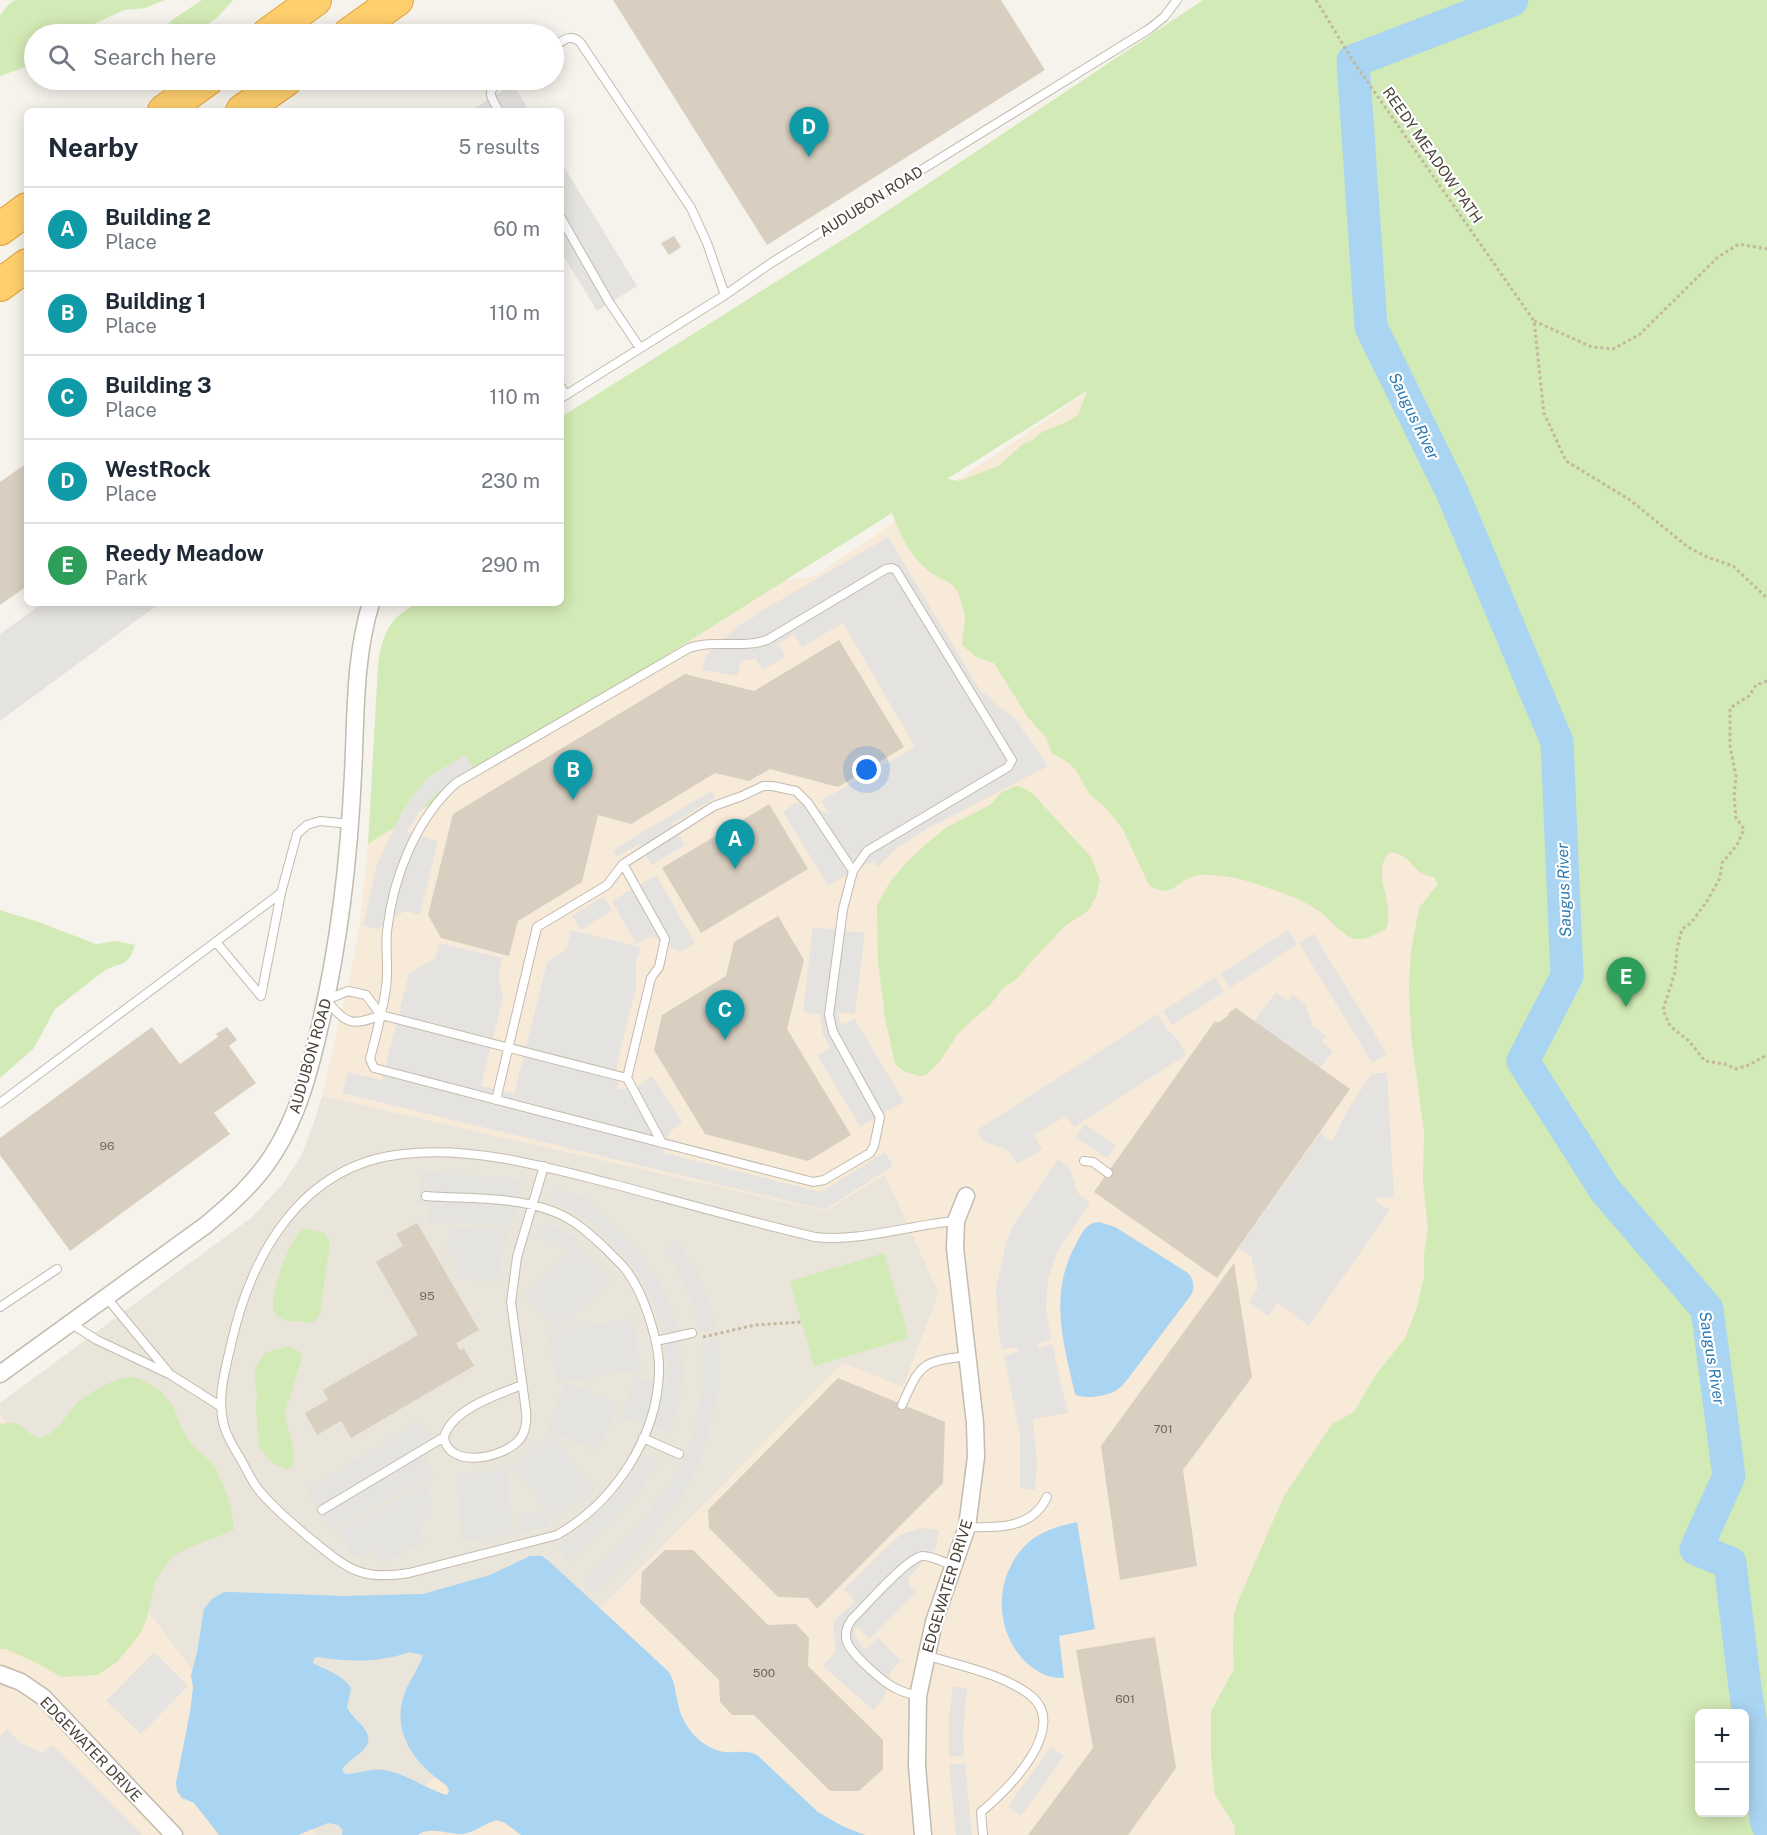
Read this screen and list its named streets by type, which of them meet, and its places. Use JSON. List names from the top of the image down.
{
  "streets": {
    "street": ["AUDUBON ROAD", "EDGEWATER DRIVE"],
    "path": ["REEDY MEADOW PATH"]
  },
  "water": ["Saugus River"],
  "house_numbers": [
    "96",
    "95",
    "701",
    "500",
    "601"
  ],
  "page": {
    "search": "Search here",
    "pins": [
      "D",
      "B",
      "A",
      "E",
      "C"
    ],
    "heading": ["Nearby", "5 results"],
    "list": [
      {
        "mark": "A",
        "name": "Building 2",
        "note": "Place",
        "value": "60 m"
      },
      {
        "mark": "B",
        "name": "Building 1",
        "note": "Place",
        "value": "110 m"
      },
      {
        "mark": "C",
        "name": "Building 3",
        "note": "Place",
        "value": "110 m"
      },
      {
        "mark": "D",
        "name": "WestRock",
        "note": "Place",
        "value": "230 m"
      },
      {
        "mark": "E",
        "name": "Reedy Meadow",
        "note": "Park",
        "value": "290 m"
      }
    ],
    "map_buttons": ["+", "−"]
  }
}
